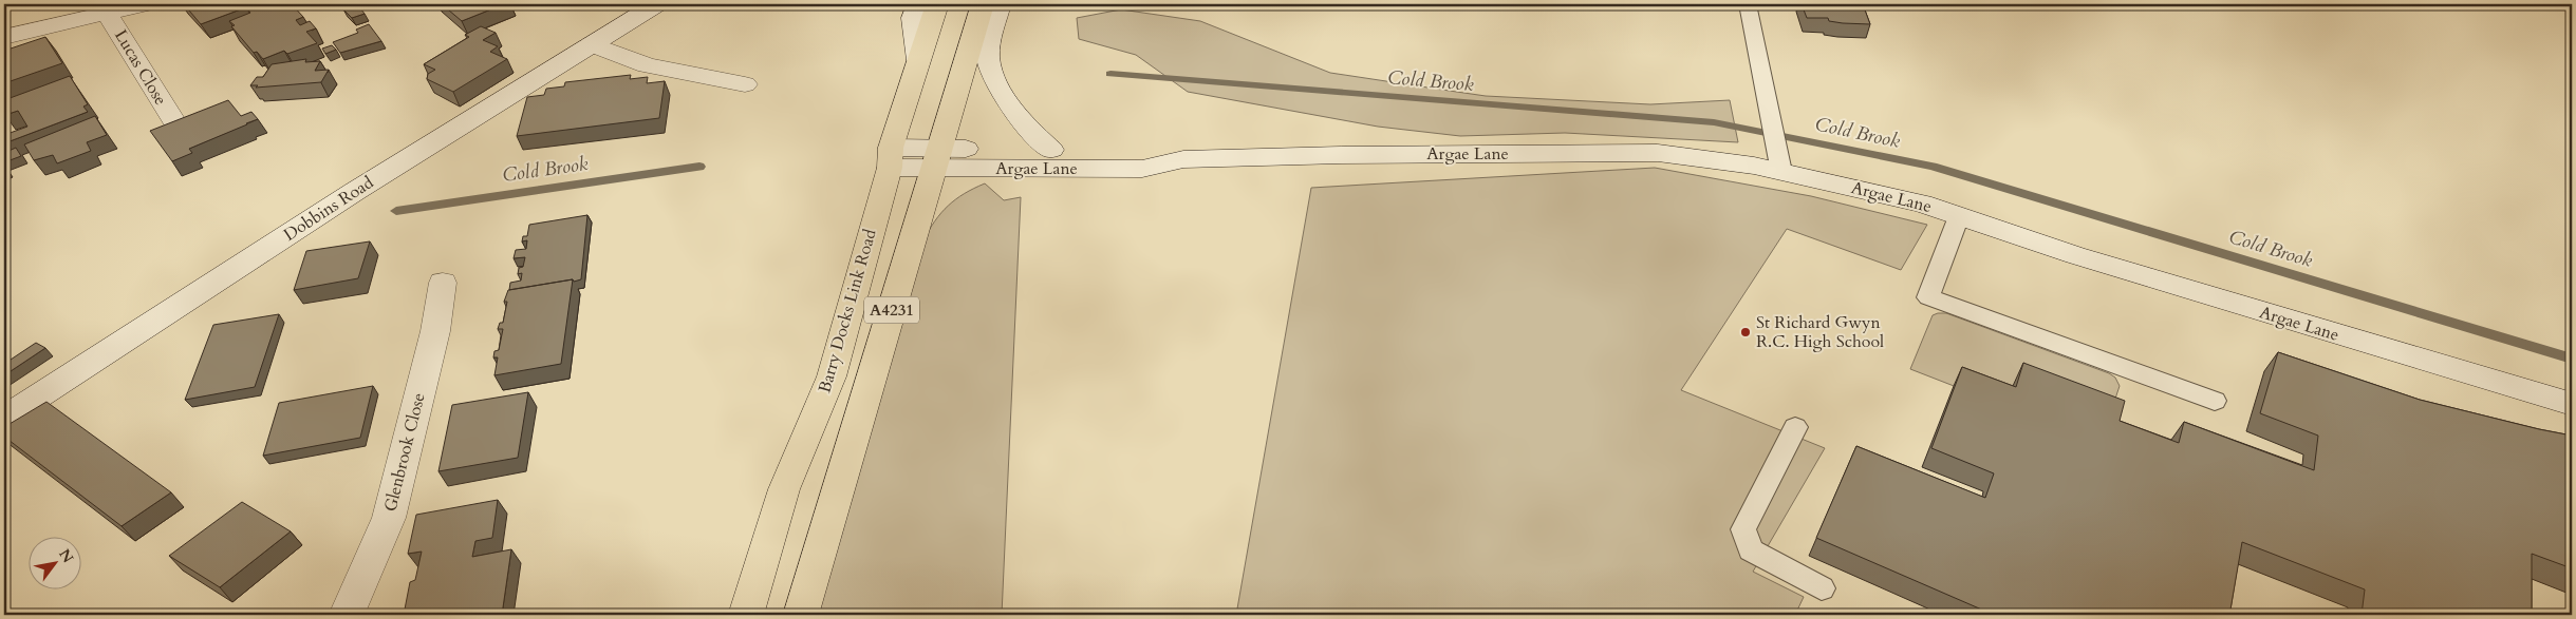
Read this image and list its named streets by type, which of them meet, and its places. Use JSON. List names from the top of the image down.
{
  "streets": {
    "main road": ["A4231", "Barry Docks Link Road"],
    "street": [
      "Lucas Close",
      "Argae Lane",
      "Dobbins Road",
      "Glenbrook Close"
    ]
  },
  "crossings": [
    ["Argae Lane", "A4231"],
    ["Argae Lane", "Barry Docks Link Road"]
  ],
  "water": ["Cold Brook"],
  "places": ["St Richard Gwyn R.C. High School"],
  "north": "top right"
}
